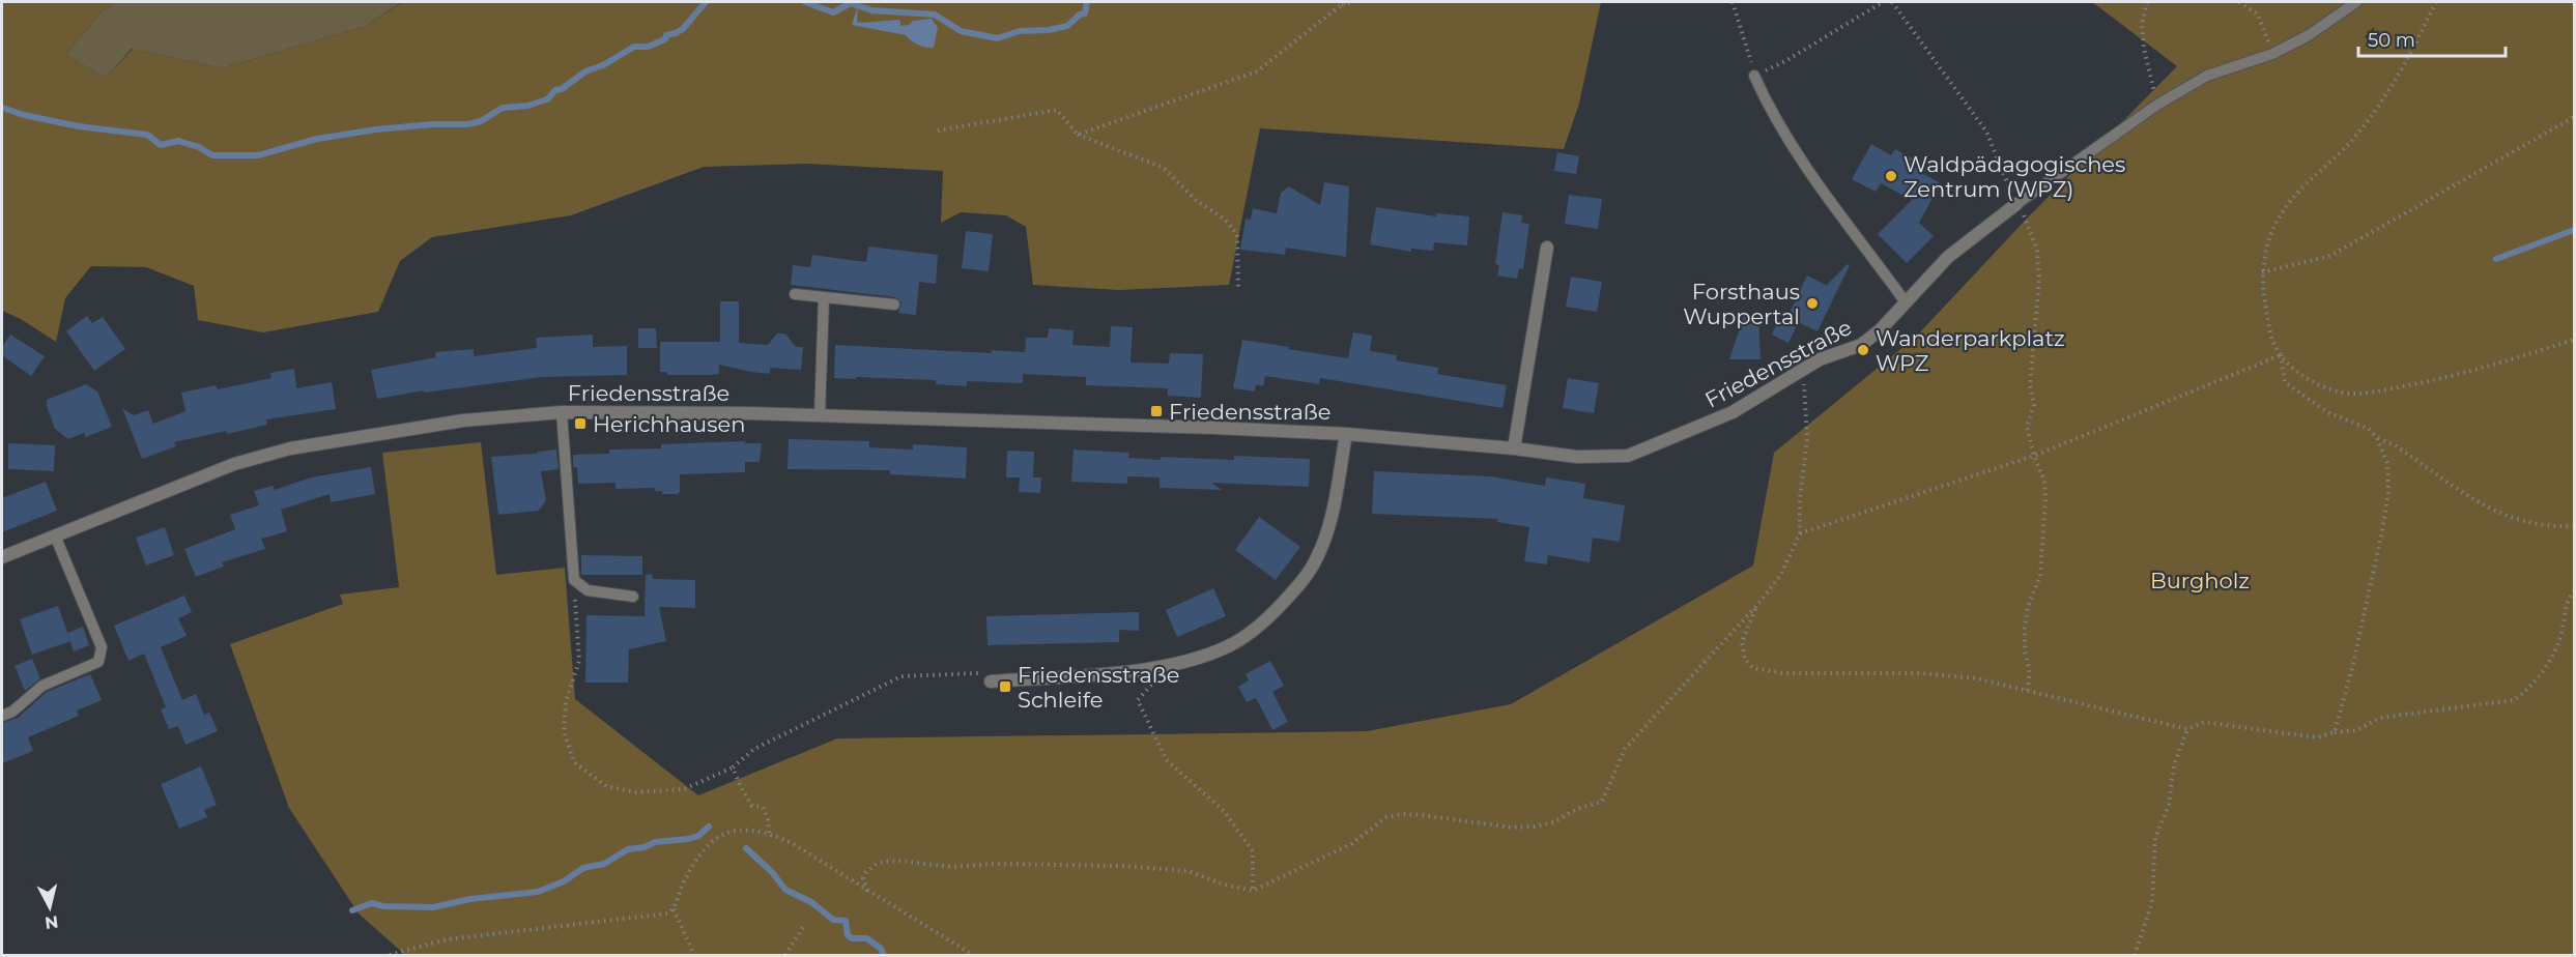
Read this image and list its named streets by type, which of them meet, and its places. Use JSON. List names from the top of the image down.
{
  "streets": {
    "street": ["Friedensstraße"]
  },
  "parks": ["Burgholz"],
  "places": {
    "other": ["Waldpädagogisches Zentrum (WPZ)", "Forsthaus Wuppertal", "Wanderparkplatz WPZ"],
    "transit": ["Friedensstraße", "Herichhausen", "Friedensstraße Schleife"]
  },
  "scale_bar": "50 m",
  "north": "bottom"
}
